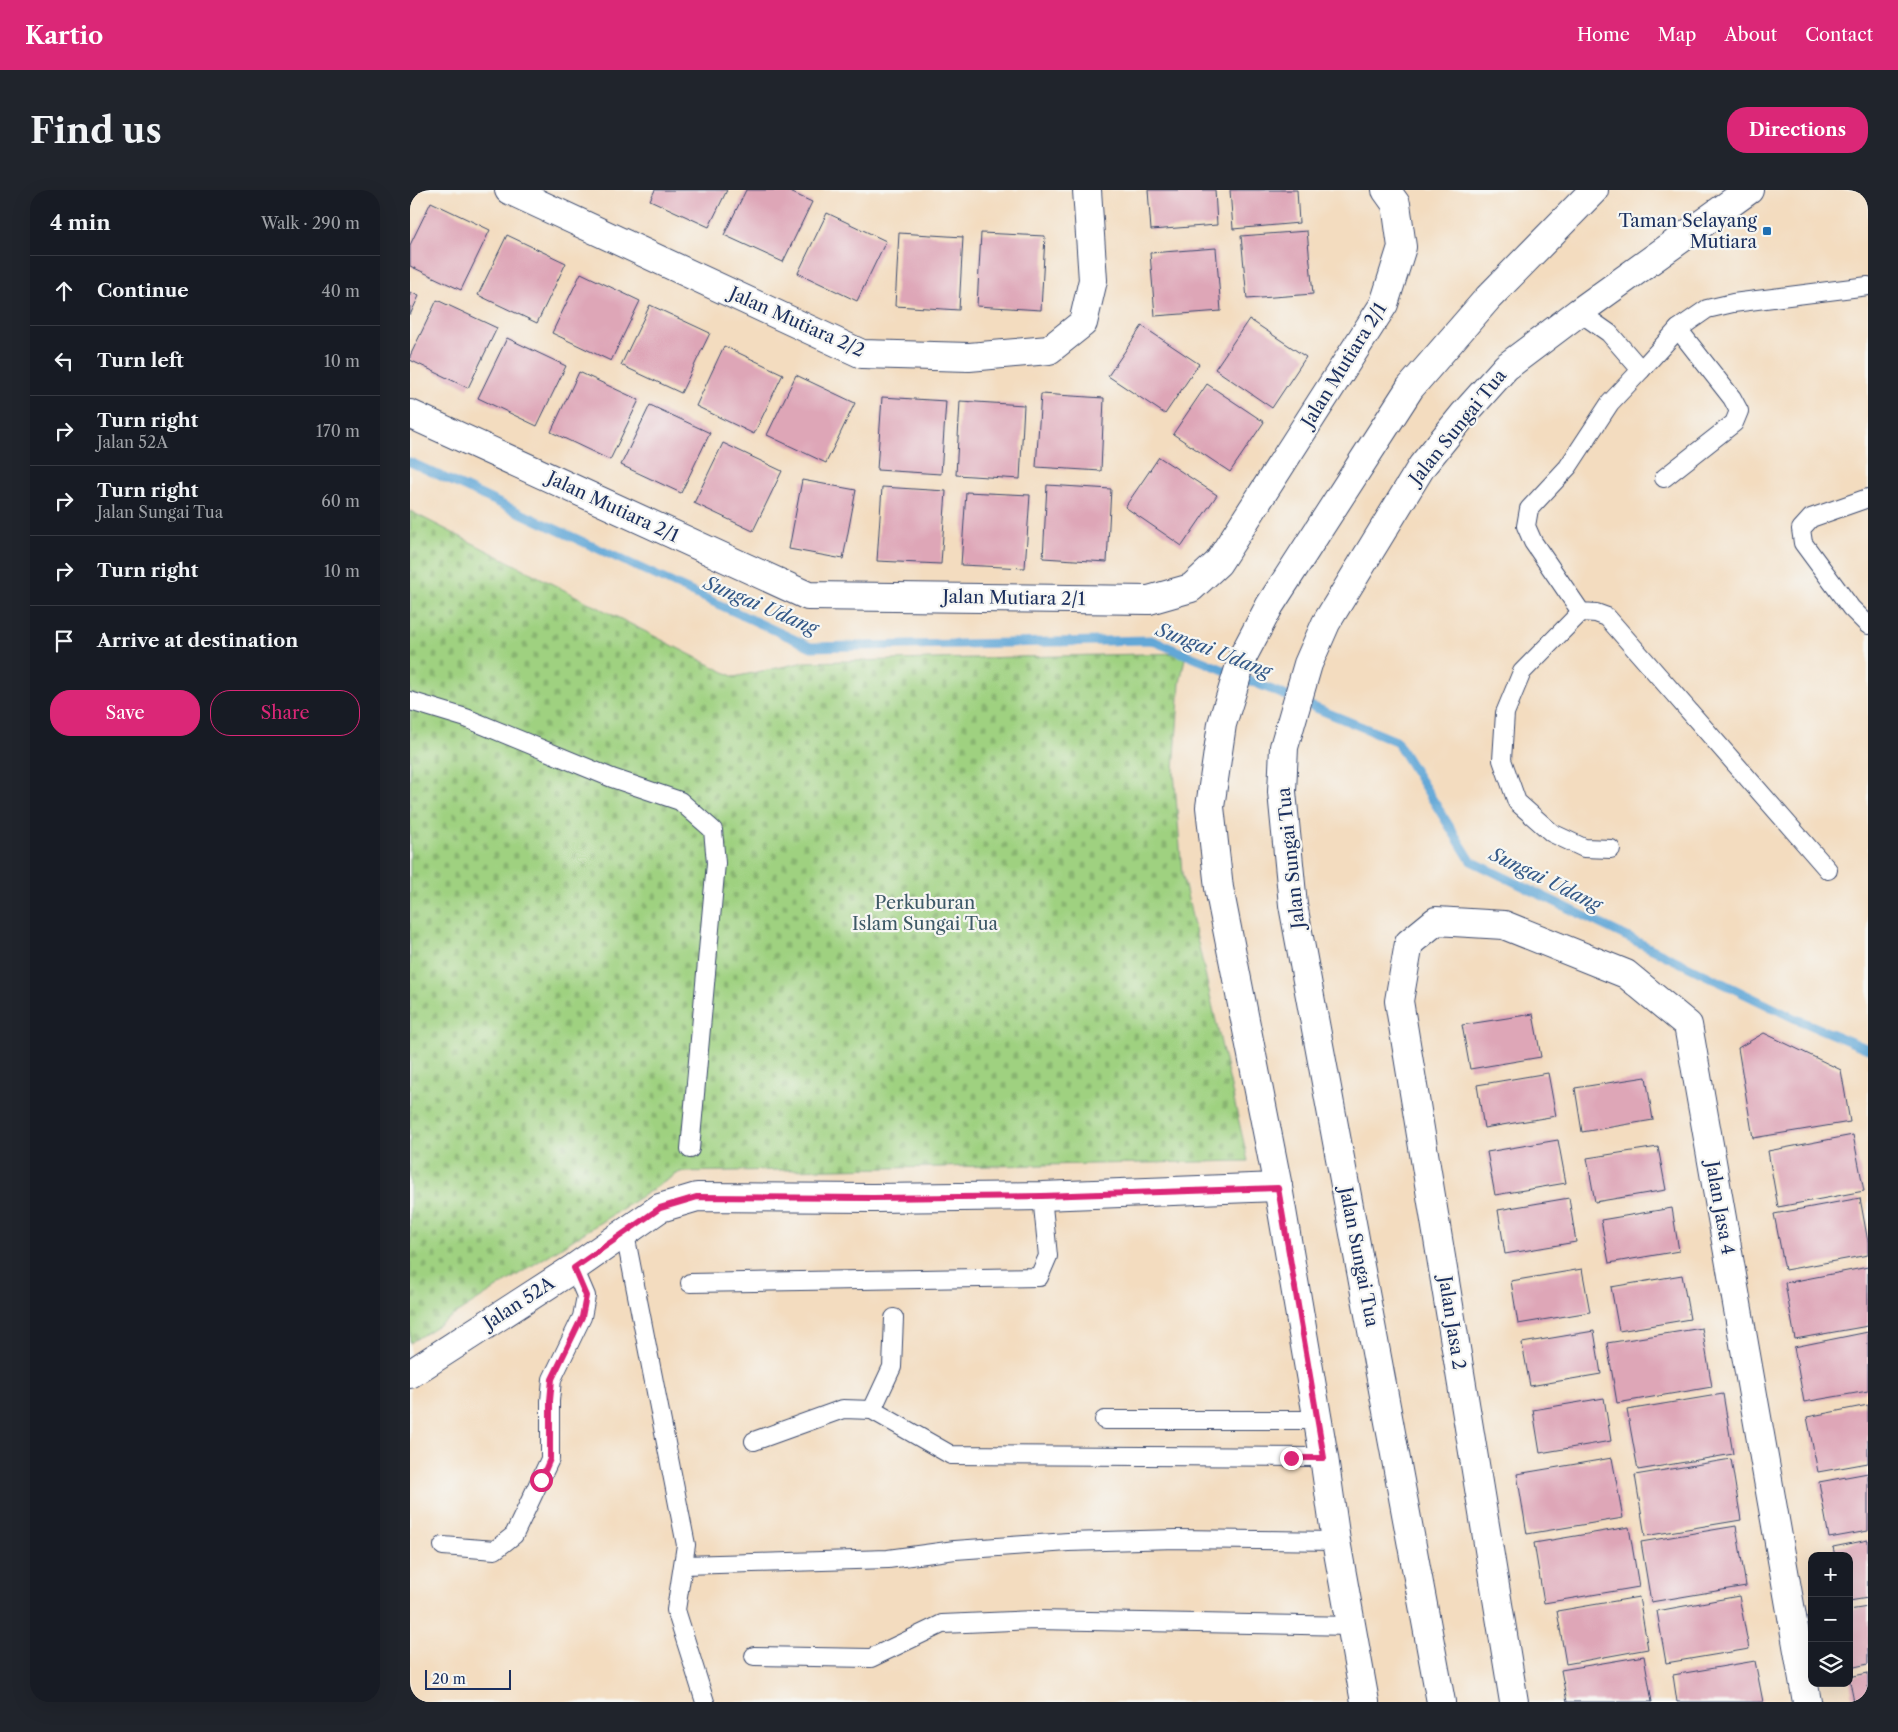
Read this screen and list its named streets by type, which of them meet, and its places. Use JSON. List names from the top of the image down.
{
  "streets": {
    "street": [
      "Jalan Mutiara 2/2",
      "Jalan Mutiara 2/1",
      "Jalan Sungai Tua",
      "Jalan Jasa 4",
      "Jalan 52A",
      "Jalan Jasa 2"
    ]
  },
  "crossings": [
    ["Jalan Jasa 4", "Jalan Jasa 2"]
  ],
  "water": ["Sungai Udang"],
  "parks": ["Perkuburan Islam Sungai Tua"],
  "places": {
    "transit": ["Taman Selayang Mutiara"]
  },
  "scale_bar": "20 m",
  "page": {
    "header": "Kartio",
    "nav": [
      "Home",
      "Map",
      "About",
      "Contact"
    ],
    "buttons": [
      "Directions",
      ["Save", "Share"]
    ],
    "title": "Find us",
    "heading": ["4 min", "Walk · 290 m"],
    "list": [
      ["Continue", "40 m"],
      ["Turn left", "10 m"],
      ["Turn right", "Jalan 52A", "170 m"],
      ["Turn right", "Jalan Sungai Tua", "60 m"],
      ["Turn right", "10 m"],
      "Arrive at destination"
    ],
    "map_buttons": ["+", "−"],
    "scale": "20 m"
  }
}
